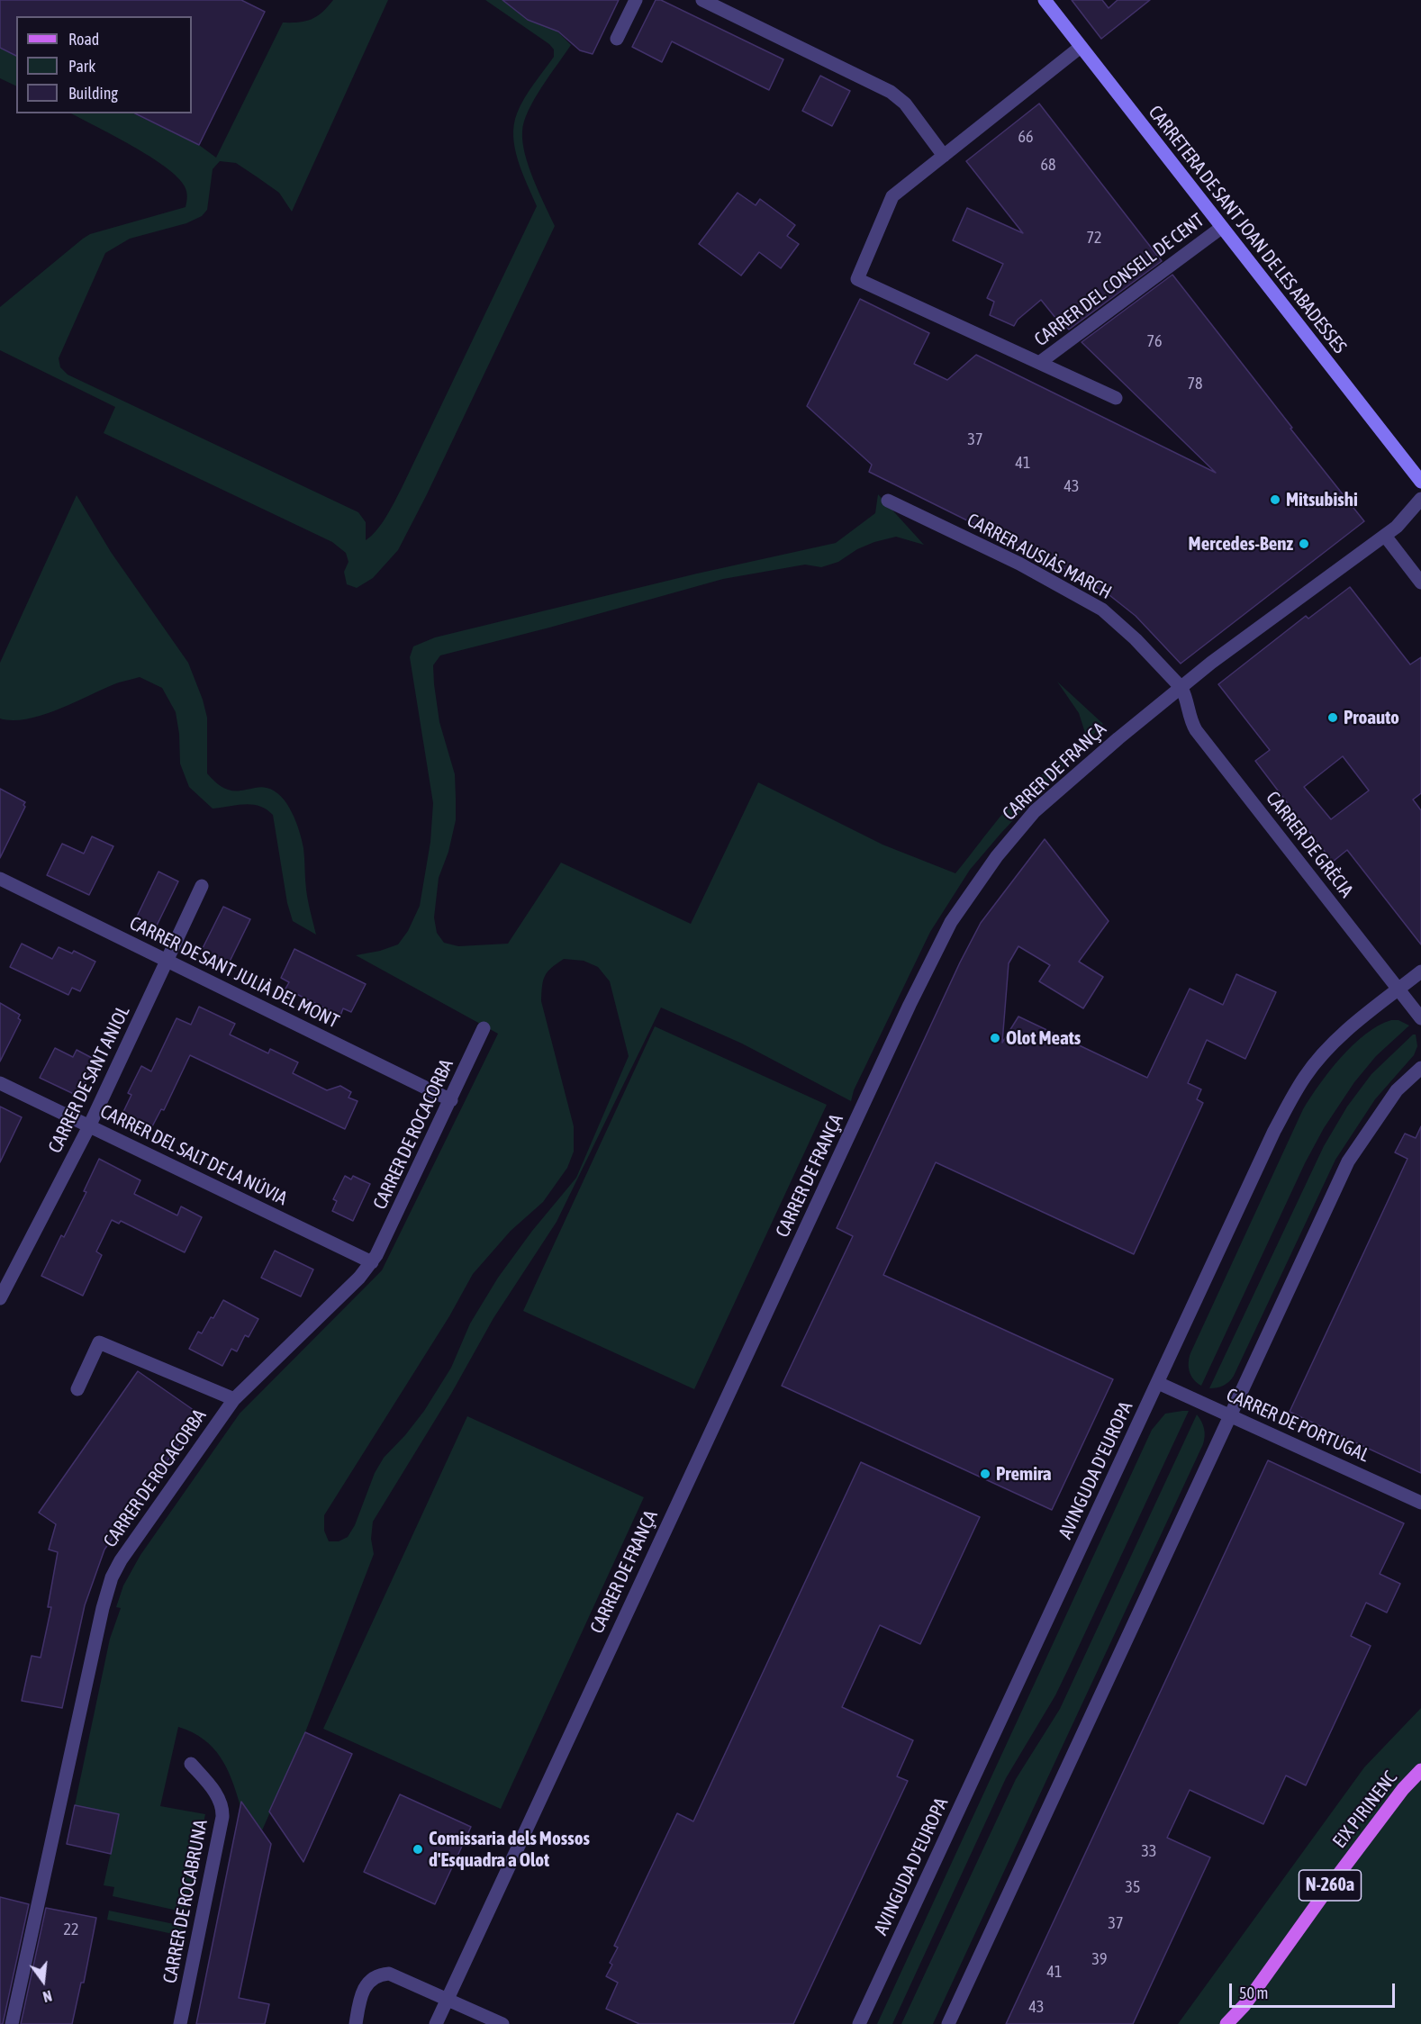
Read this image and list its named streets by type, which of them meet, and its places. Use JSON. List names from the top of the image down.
{
  "streets": {
    "main road": ["CARRETERA DE SANT JOAN DE LES ABADESSES", "EIX PIRINENC", "N-260a"],
    "street": [
      "CARRER DEL CONSELL DE CENT",
      "CARRER AUSIÀS MARCH",
      "CARRER DE FRANÇA",
      "CARRER DE GRÈCIA",
      "CARRER DE SANT JULIÀ DEL MONT",
      "CARRER DE SANT ANIOL",
      "CARRER DE ROCACORBA",
      "CARRER DEL SALT DE LA NÚVIA",
      "CARRER DE PORTUGAL",
      "AVINGUDA D'EUROPA",
      "CARRER DE ROCABRUNA"
    ]
  },
  "crossings": [
    ["CARRETERA DE SANT JOAN DE LES ABADESSES", "CARRER DEL CONSELL DE CENT"],
    ["CARRER AUSIÀS MARCH", "CARRER DE FRANÇA"],
    ["CARRER AUSIÀS MARCH", "CARRER DE GRÈCIA"],
    ["CARRER DE FRANÇA", "CARRER DE GRÈCIA"],
    ["CARRER DE GRÈCIA", "AVINGUDA D'EUROPA"],
    ["CARRER DE SANT JULIÀ DEL MONT", "CARRER DE SANT ANIOL"],
    ["CARRER DE SANT JULIÀ DEL MONT", "CARRER DE ROCACORBA"],
    ["CARRER DE SANT ANIOL", "CARRER DEL SALT DE LA NÚVIA"],
    ["CARRER DE ROCACORBA", "CARRER DEL SALT DE LA NÚVIA"],
    ["CARRER DE PORTUGAL", "AVINGUDA D'EUROPA"]
  ],
  "places": [
    "Mitsubishi",
    "Mercedes-Benz",
    "Proauto",
    "Olot Meats",
    "Premira",
    "Comissaria dels Mossos d'Esquadra a Olot"
  ],
  "house_numbers": [
    "66",
    "68",
    "72",
    "76",
    "78",
    "37",
    "41",
    "43",
    "33",
    "35",
    "37",
    "22",
    "39",
    "41",
    "43"
  ],
  "legend": ["Road", "Park", "Building"],
  "scale_bar": "50 m",
  "north": "bottom"
}
